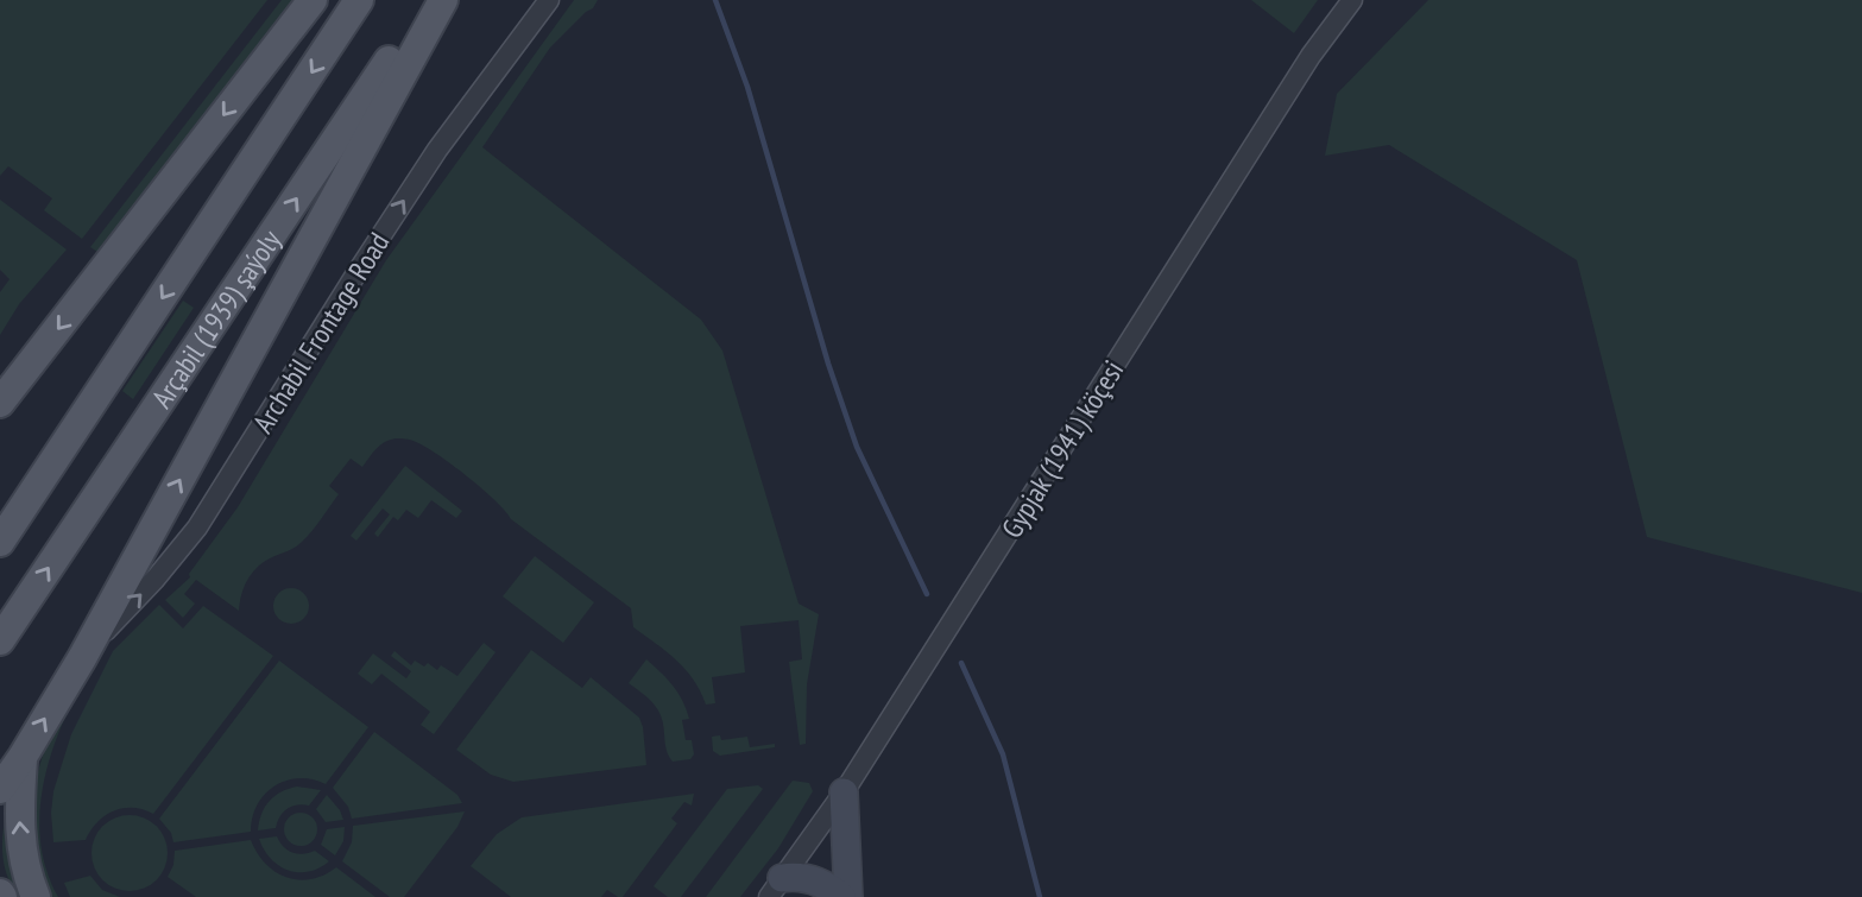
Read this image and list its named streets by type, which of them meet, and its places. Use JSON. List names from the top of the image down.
{
  "streets": {
    "main road": ["Arçabil (1939) şaýoly"],
    "street": ["Archabil Frontage Road", "Gypjak (1941) köçesi"]
  },
  "one_way": ["Archabil Frontage Road"]
}
